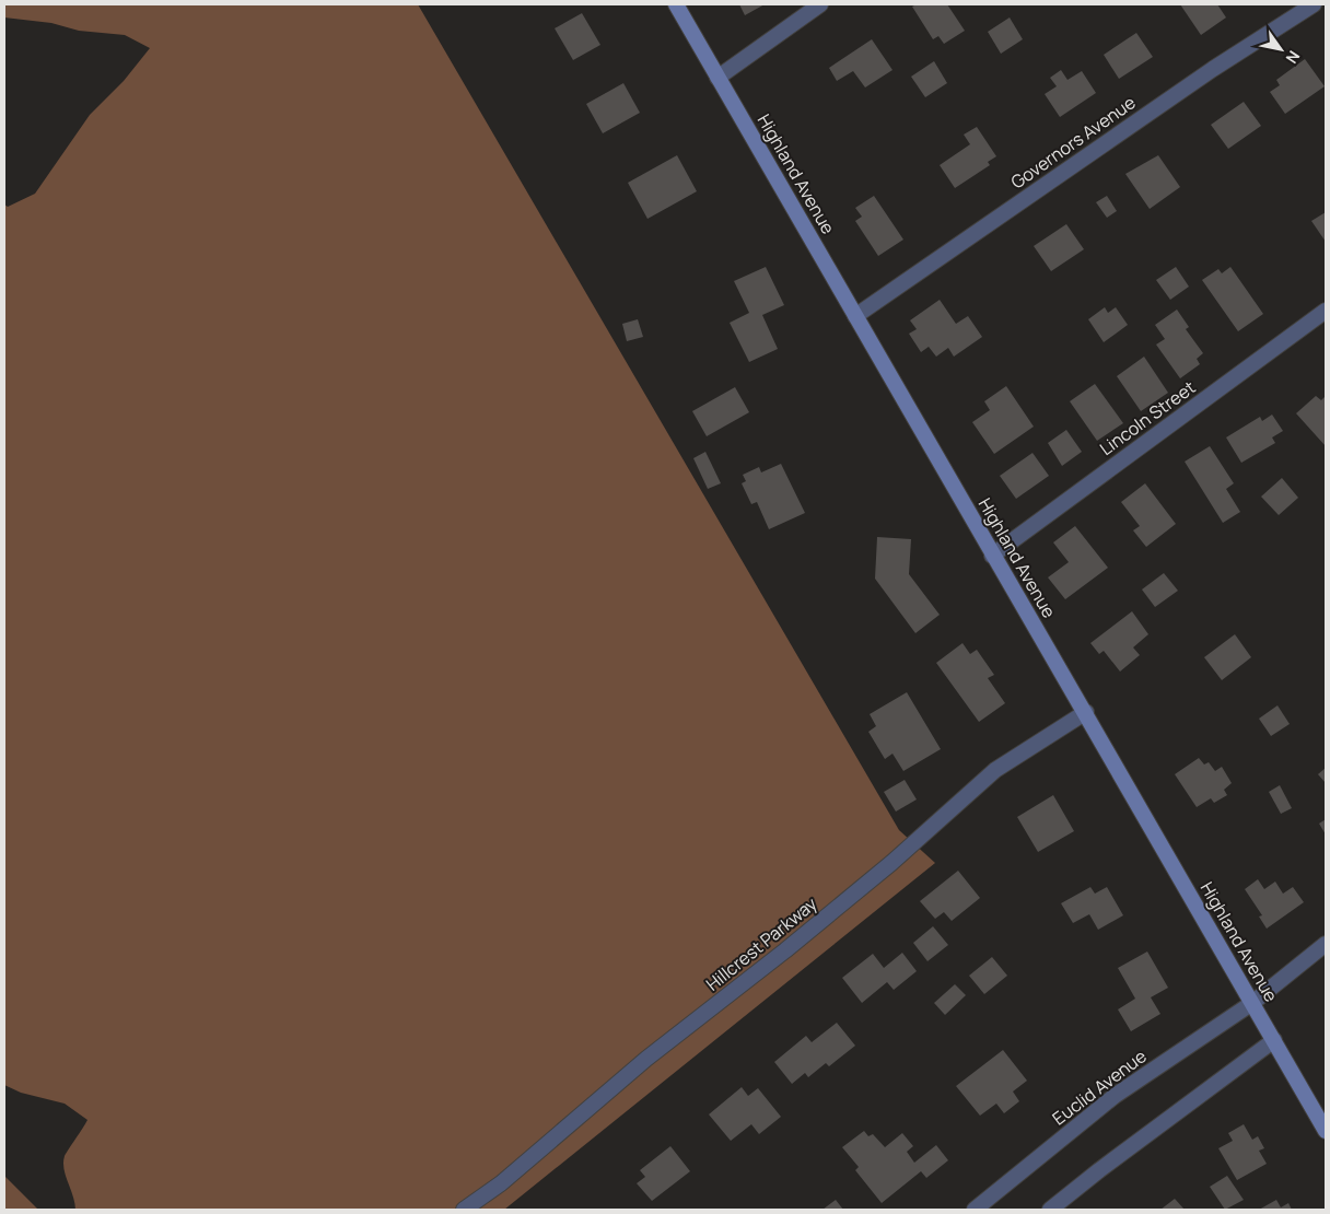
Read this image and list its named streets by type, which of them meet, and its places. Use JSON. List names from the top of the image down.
{
  "streets": {
    "main road": ["Highland Avenue"],
    "street": [
      "Governors Avenue",
      "Lincoln Street",
      "Hillcrest Parkway",
      "Euclid Avenue"
    ]
  },
  "crossings": [
    ["Governors Avenue", "Highland Avenue"],
    ["Highland Avenue", "Lincoln Street"],
    ["Highland Avenue", "Hillcrest Parkway"],
    ["Highland Avenue", "Euclid Avenue"]
  ],
  "north": "bottom right"
}
